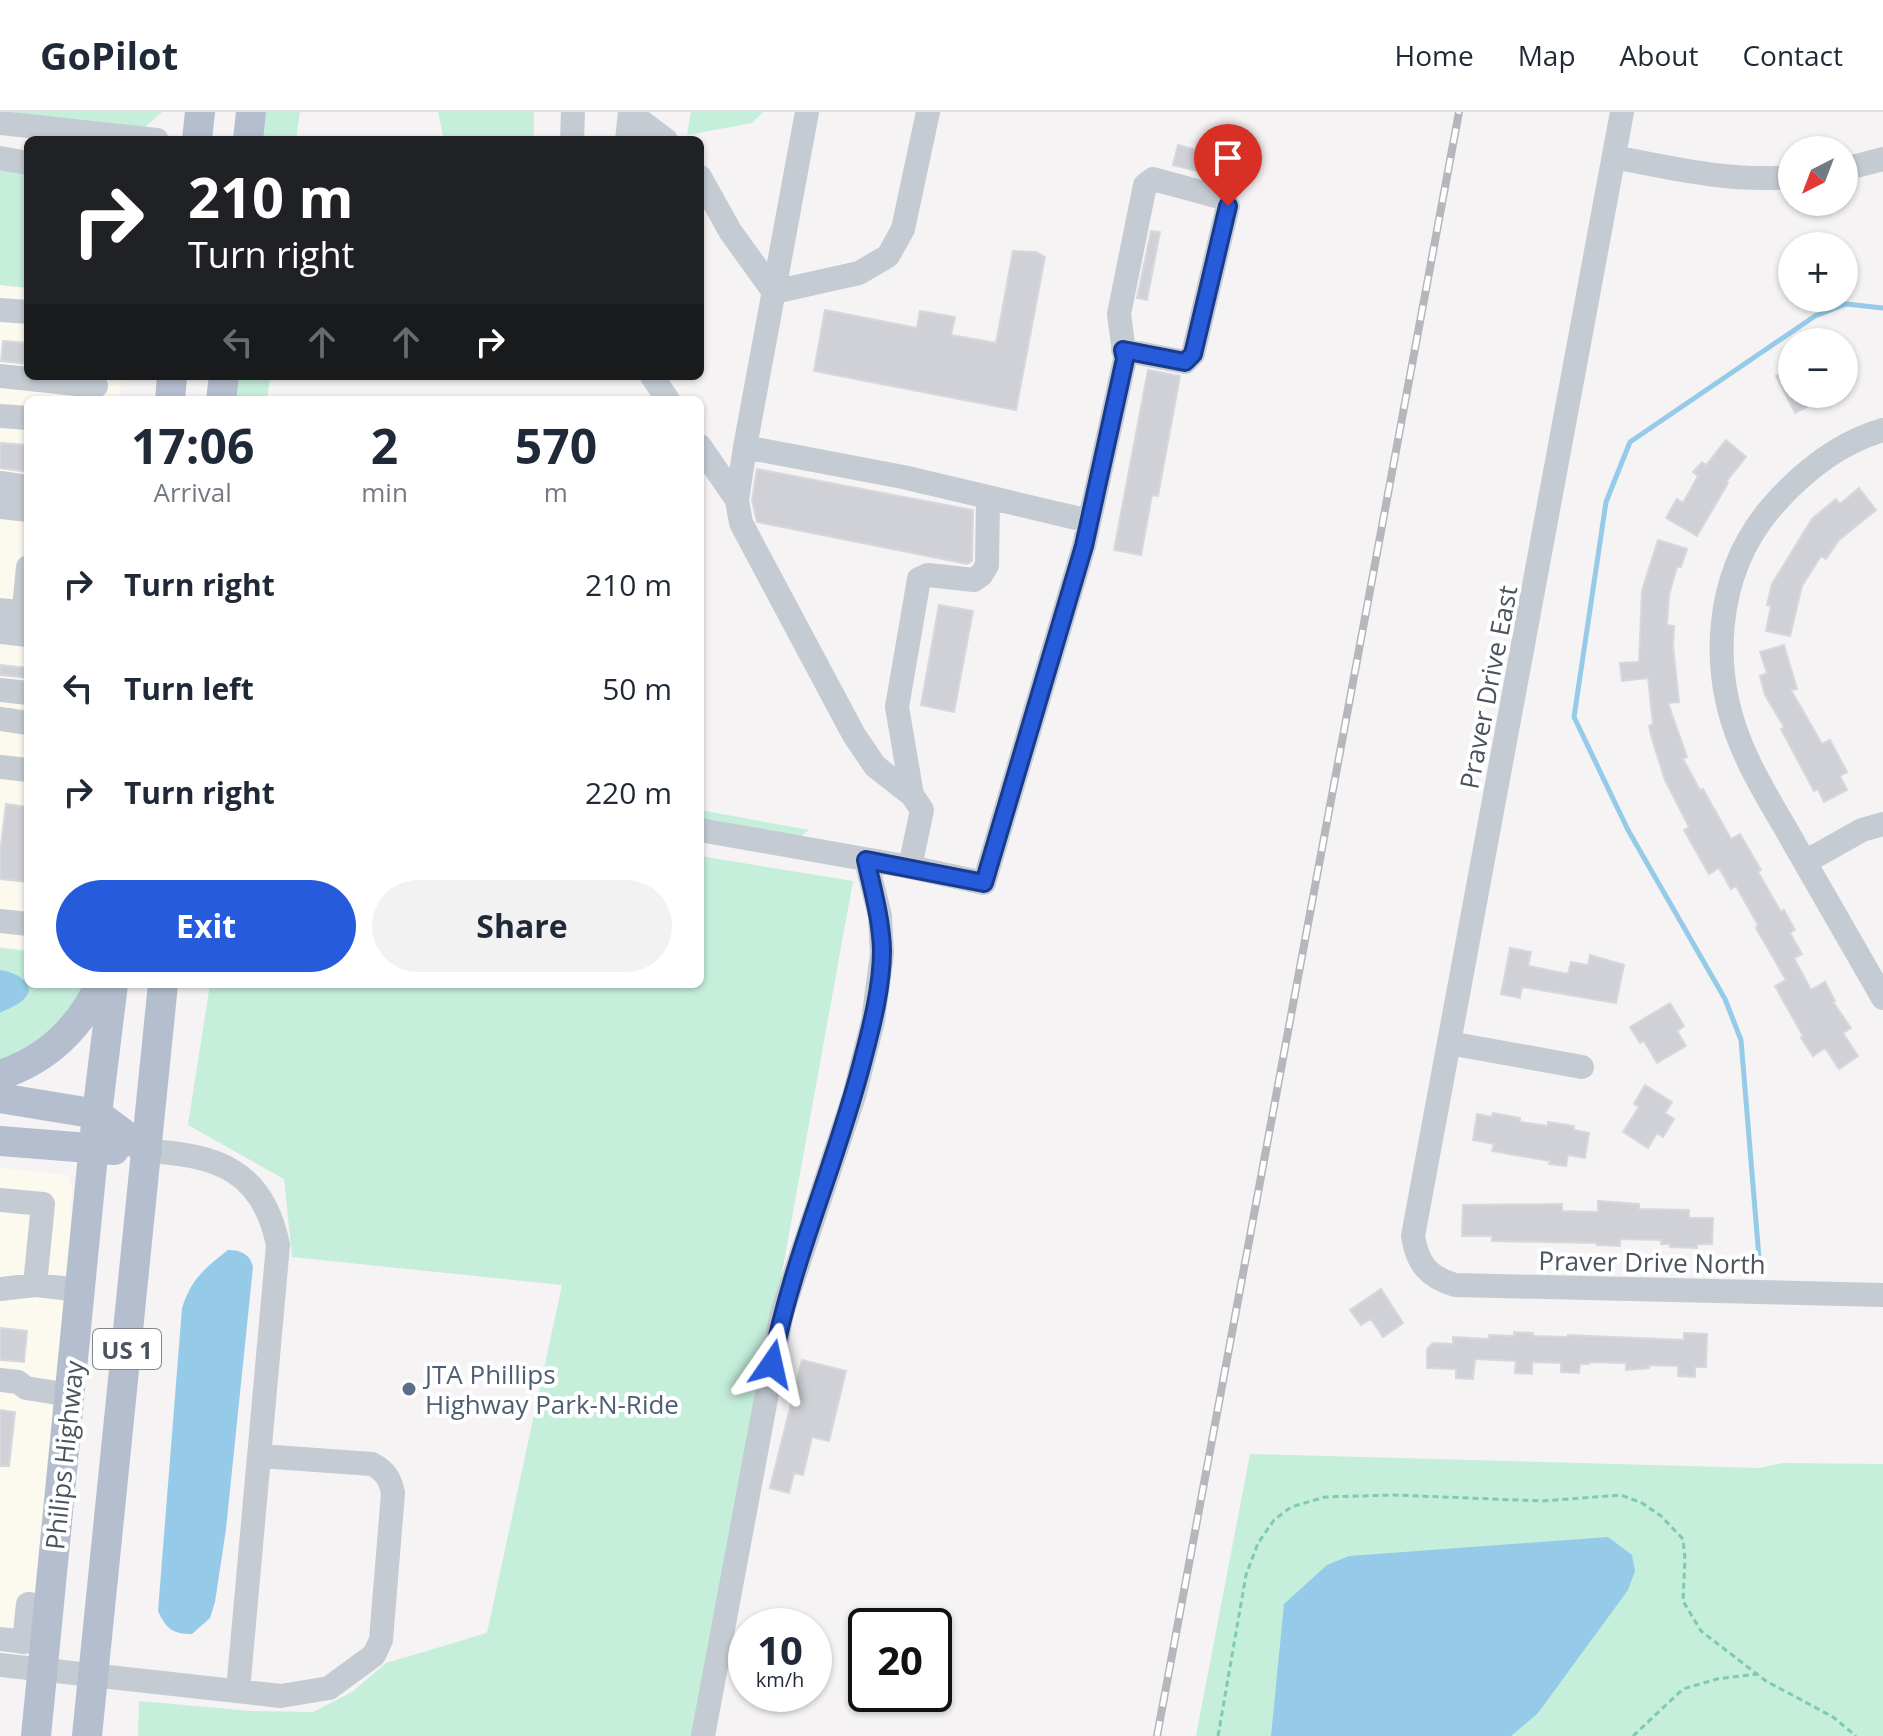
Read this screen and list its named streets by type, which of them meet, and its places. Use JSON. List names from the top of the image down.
{
  "streets": {
    "main road": ["US 1", "Philips Highway"],
    "street": ["Praver Drive East", "Praver Drive North"]
  },
  "crossings": [
    ["Praver Drive East", "Praver Drive North"]
  ],
  "places": ["JTA Phillips Highway Park-N-Ride"],
  "north": "bottom left",
  "page": {
    "header": "GoPilot",
    "nav": [
      "Home",
      "Map",
      "About",
      "Contact"
    ],
    "map_buttons": ["+", "−"],
    "turn": ["210 m", "Turn right"],
    "eta": [
      "17:06",
      "Arrival",
      "2",
      "min",
      "570",
      "m"
    ],
    "list": [
      {
        "name": "Turn right",
        "value": "210 m"
      },
      {
        "name": "Turn left",
        "value": "50 m"
      },
      {
        "name": "Turn right",
        "value": "220 m"
      }
    ],
    "buttons": ["Exit", "Share"],
    "speed": "10 km/h",
    "limit": "20"
  }
}
